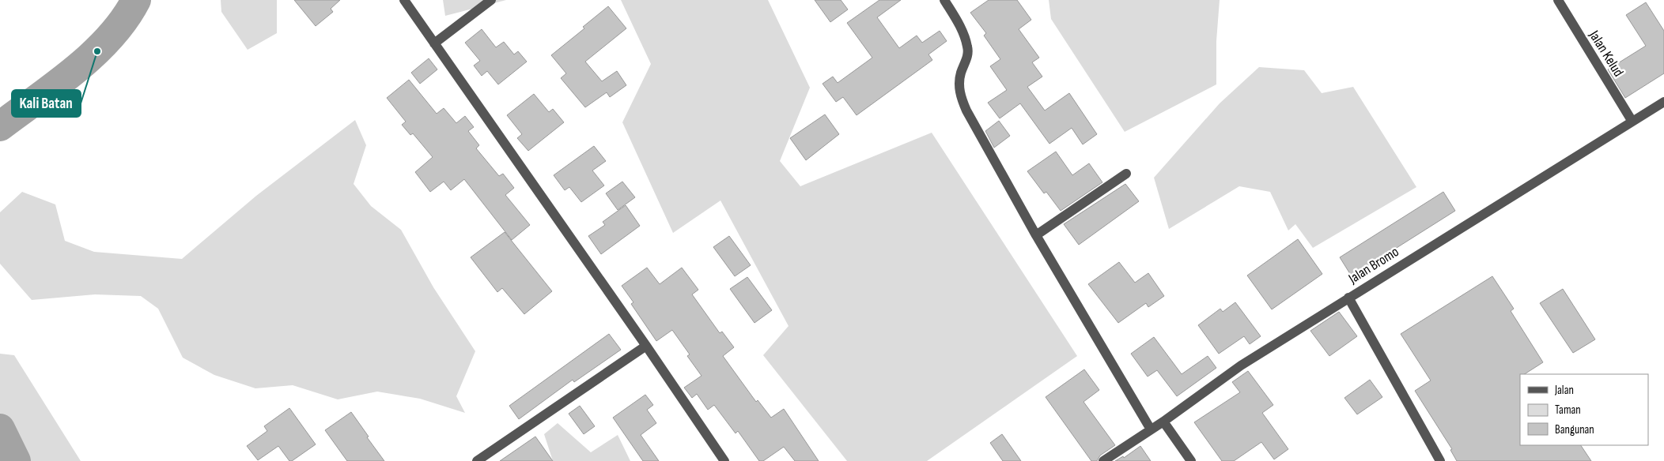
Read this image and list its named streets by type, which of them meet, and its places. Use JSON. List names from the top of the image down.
{
  "streets": {
    "street": ["Jalan Kelud", "Jalan Bromo"]
  },
  "crossings": [
    ["Jalan Kelud", "Jalan Bromo"]
  ],
  "places": ["Kali Batan"],
  "legend": ["Jalan", "Taman", "Bangunan"]
}
